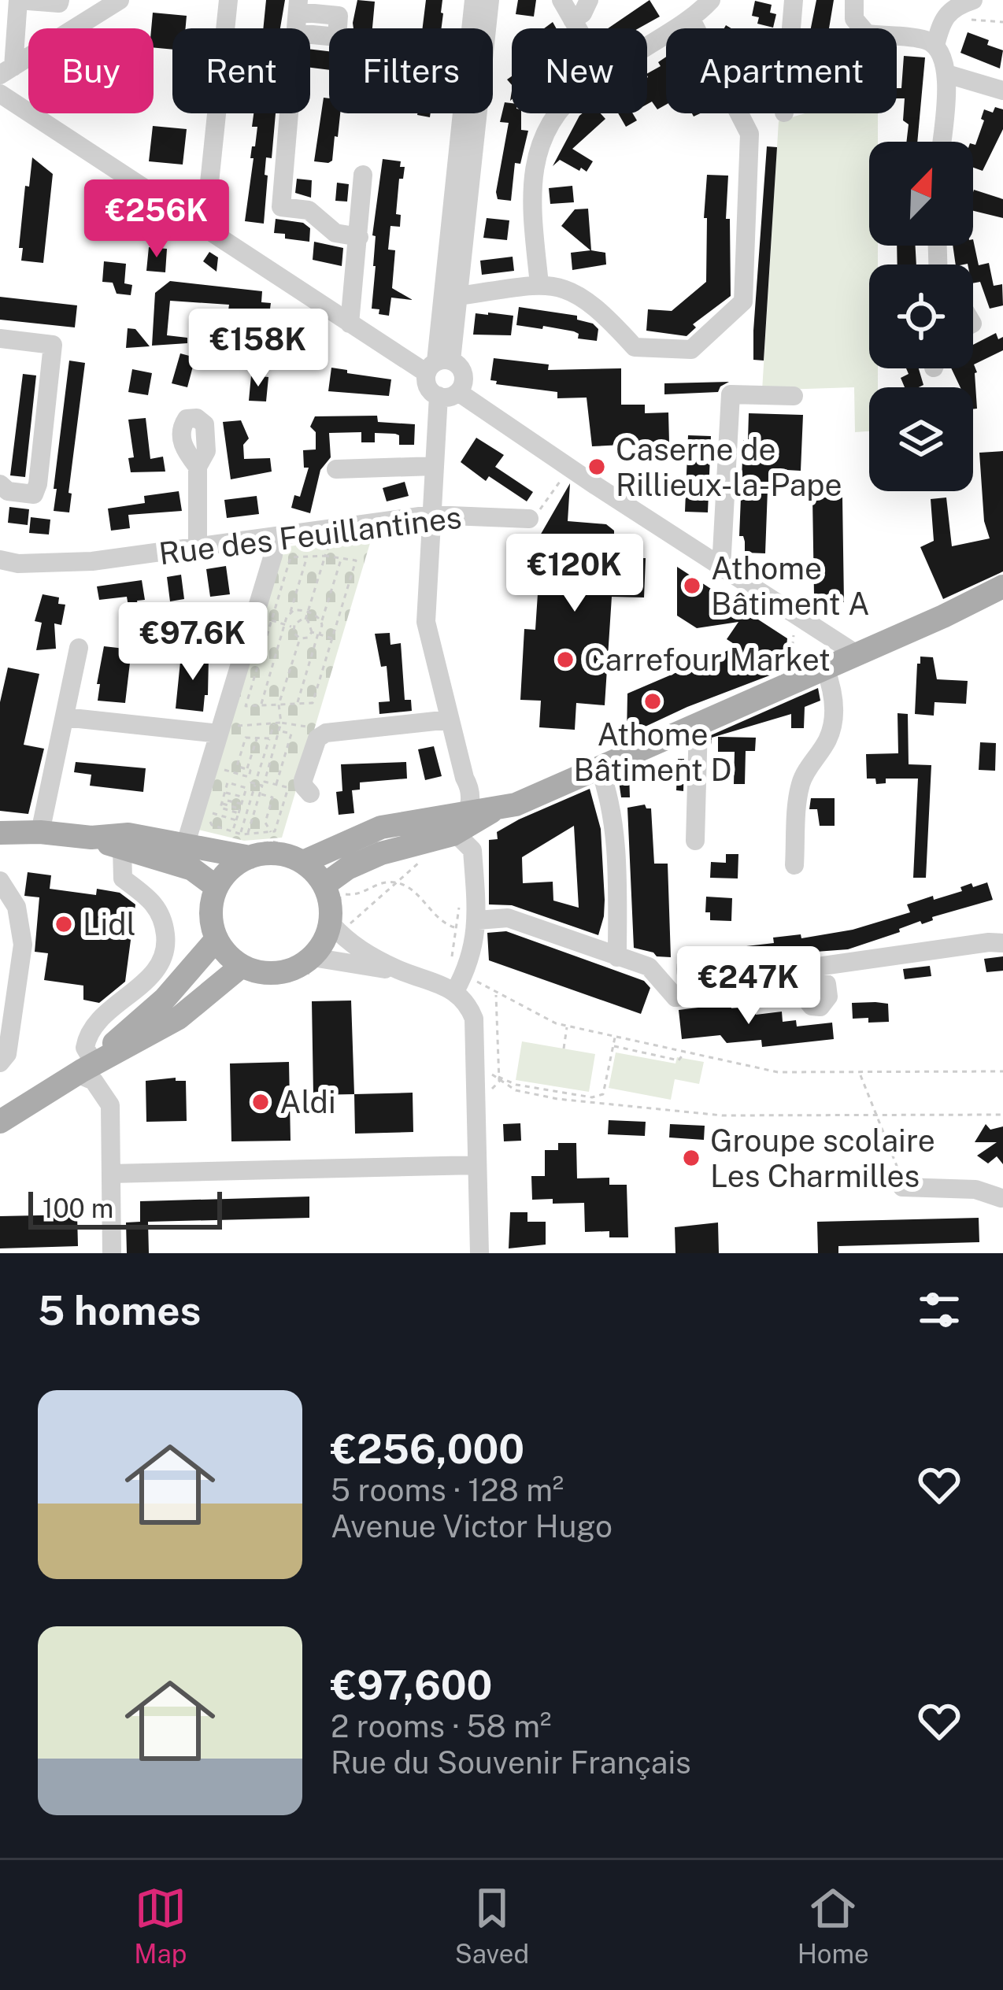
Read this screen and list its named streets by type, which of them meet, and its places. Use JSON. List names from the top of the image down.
{
  "streets": {
    "street": ["Rue des Feuillantines"]
  },
  "places": [
    "Caserne de Rillieux-la-Pape",
    "Athome Bâtiment A",
    "Carrefour Market",
    "Athome Bâtiment D",
    "Lidl",
    "Aldi",
    "Groupe scolaire Les Charmilles"
  ],
  "scale_bar": "100 m",
  "north": "top right",
  "page": {
    "chip": [
      "Buy",
      "Rent",
      "Filters",
      "New",
      "Apartment"
    ],
    "price": [
      "€256K",
      "€158K",
      "€120K",
      "€97.6K",
      "€247K"
    ],
    "scale": "100 m",
    "heading": "5 homes",
    "list": [
      {
        "name": "€256,000",
        "note": "5 rooms · 128 m² · Avenue Victor Hugo"
      },
      {
        "name": "€97,600",
        "note": "2 rooms · 58 m² · Rue du Souvenir Français"
      }
    ],
    "tabs": ["Map", "Saved", "Home"]
  }
}
